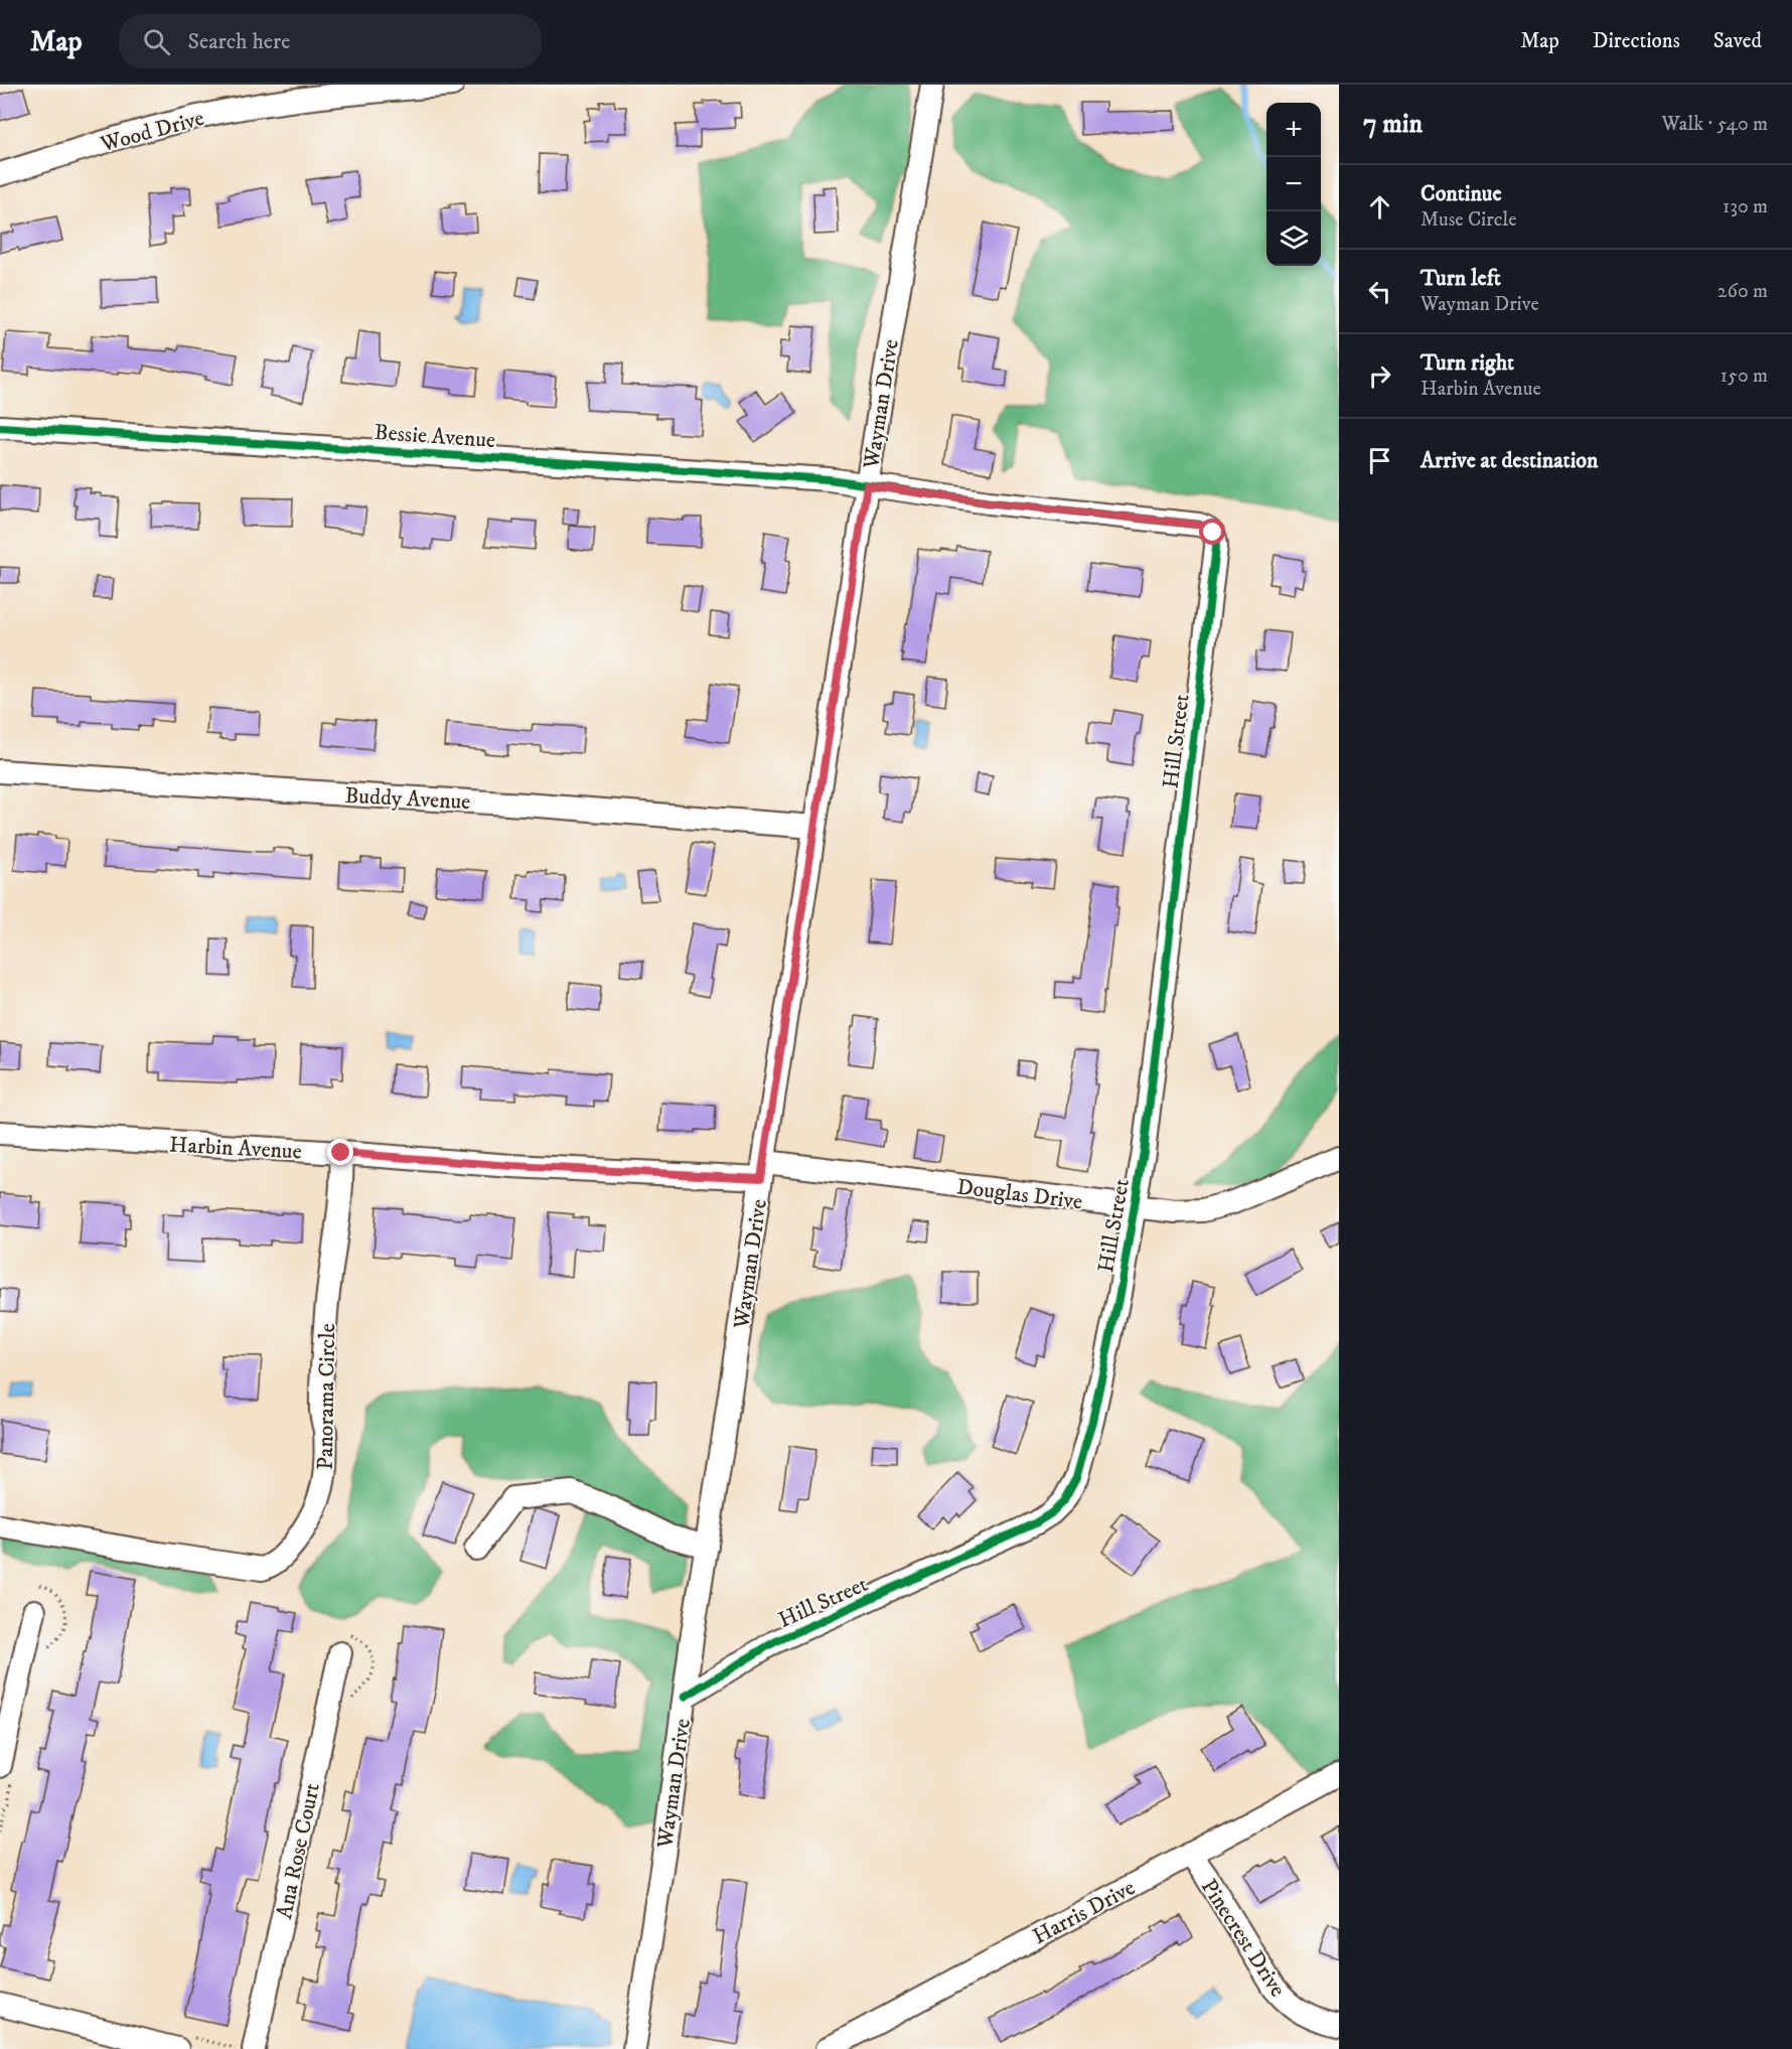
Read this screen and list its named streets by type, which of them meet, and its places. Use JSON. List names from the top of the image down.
{
  "streets": {
    "street": [
      "Wood Drive",
      "Wayman Drive",
      "Bessie Avenue",
      "Hill Street",
      "Buddy Avenue",
      "Harbin Avenue",
      "Douglas Drive",
      "Panorama Circle",
      "Ana Rose Court",
      "Harris Drive",
      "Pinecrest Drive"
    ]
  },
  "crossings": [
    ["Wayman Drive", "Bessie Avenue"],
    ["Wayman Drive", "Hill Street"],
    ["Wayman Drive", "Buddy Avenue"],
    ["Wayman Drive", "Harbin Avenue"],
    ["Wayman Drive", "Douglas Drive"],
    ["Bessie Avenue", "Hill Street"],
    ["Hill Street", "Douglas Drive"],
    ["Harbin Avenue", "Douglas Drive"],
    ["Harbin Avenue", "Panorama Circle"],
    ["Harris Drive", "Pinecrest Drive"]
  ],
  "page": {
    "header": "Map",
    "search": "Search here",
    "nav": ["Map", "Directions", "Saved"],
    "heading": ["7 min", "Walk · 540 m"],
    "map_buttons": ["+", "−"],
    "list": [
      ["Continue", "Muse Circle", "130 m"],
      ["Turn left", "Wayman Drive", "260 m"],
      ["Turn right", "Harbin Avenue", "150 m"],
      "Arrive at destination"
    ]
  }
}
